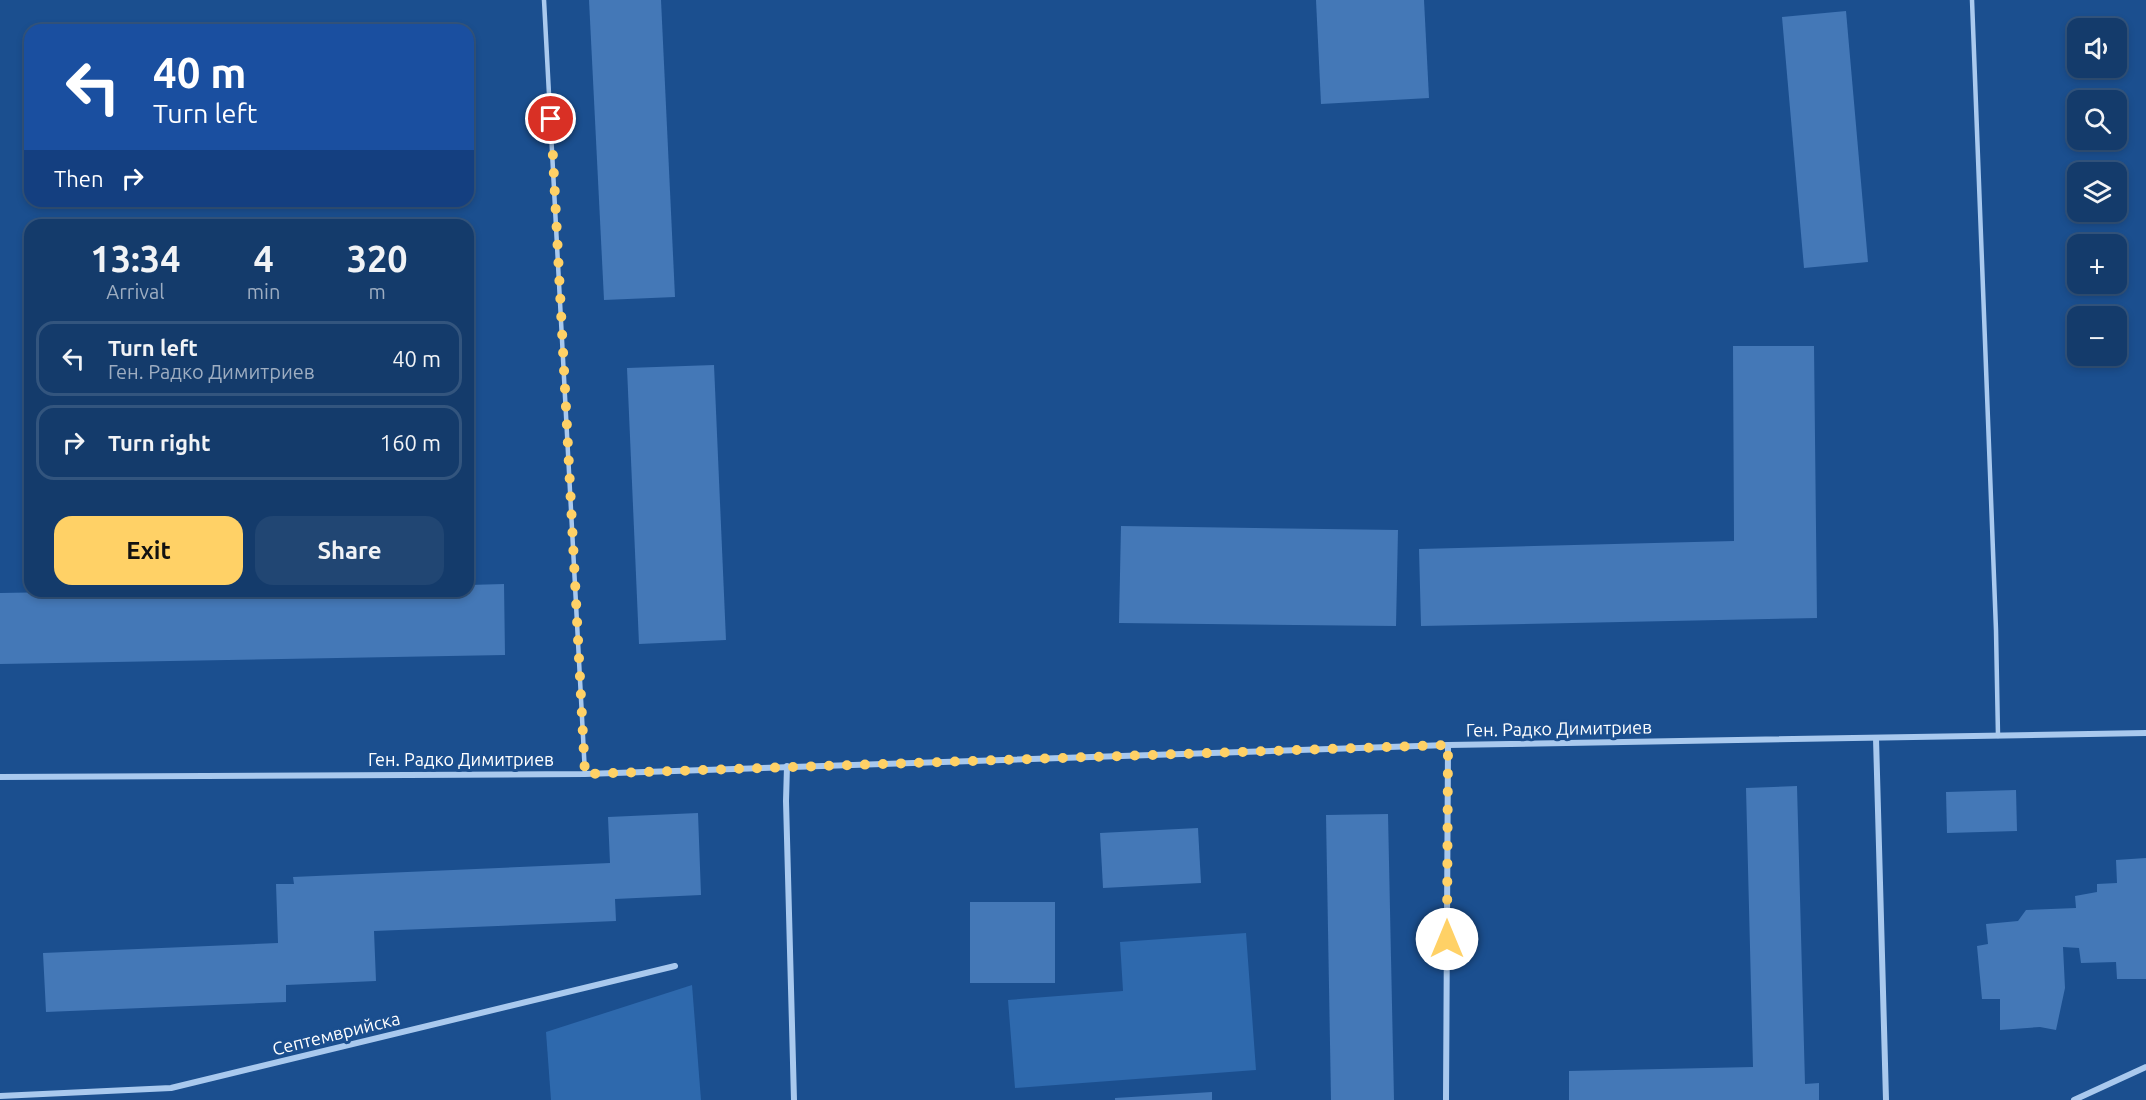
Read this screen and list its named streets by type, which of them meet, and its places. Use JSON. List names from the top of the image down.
{
  "streets": {
    "street": ["Ген. Радко Димитриев", "Септемврийска"]
  },
  "page": {
    "map_buttons": ["+", "−"],
    "turn": ["40 m", "Turn left"],
    "then": "Then",
    "eta": [
      "13:34",
      "Arrival",
      "4",
      "min",
      "320",
      "m"
    ],
    "list": [
      {
        "name": "Turn left",
        "note": "Ген. Радко Димитриев",
        "value": "40 m"
      },
      {
        "name": "Turn right",
        "value": "160 m"
      }
    ],
    "buttons": ["Exit", "Share"]
  }
}
